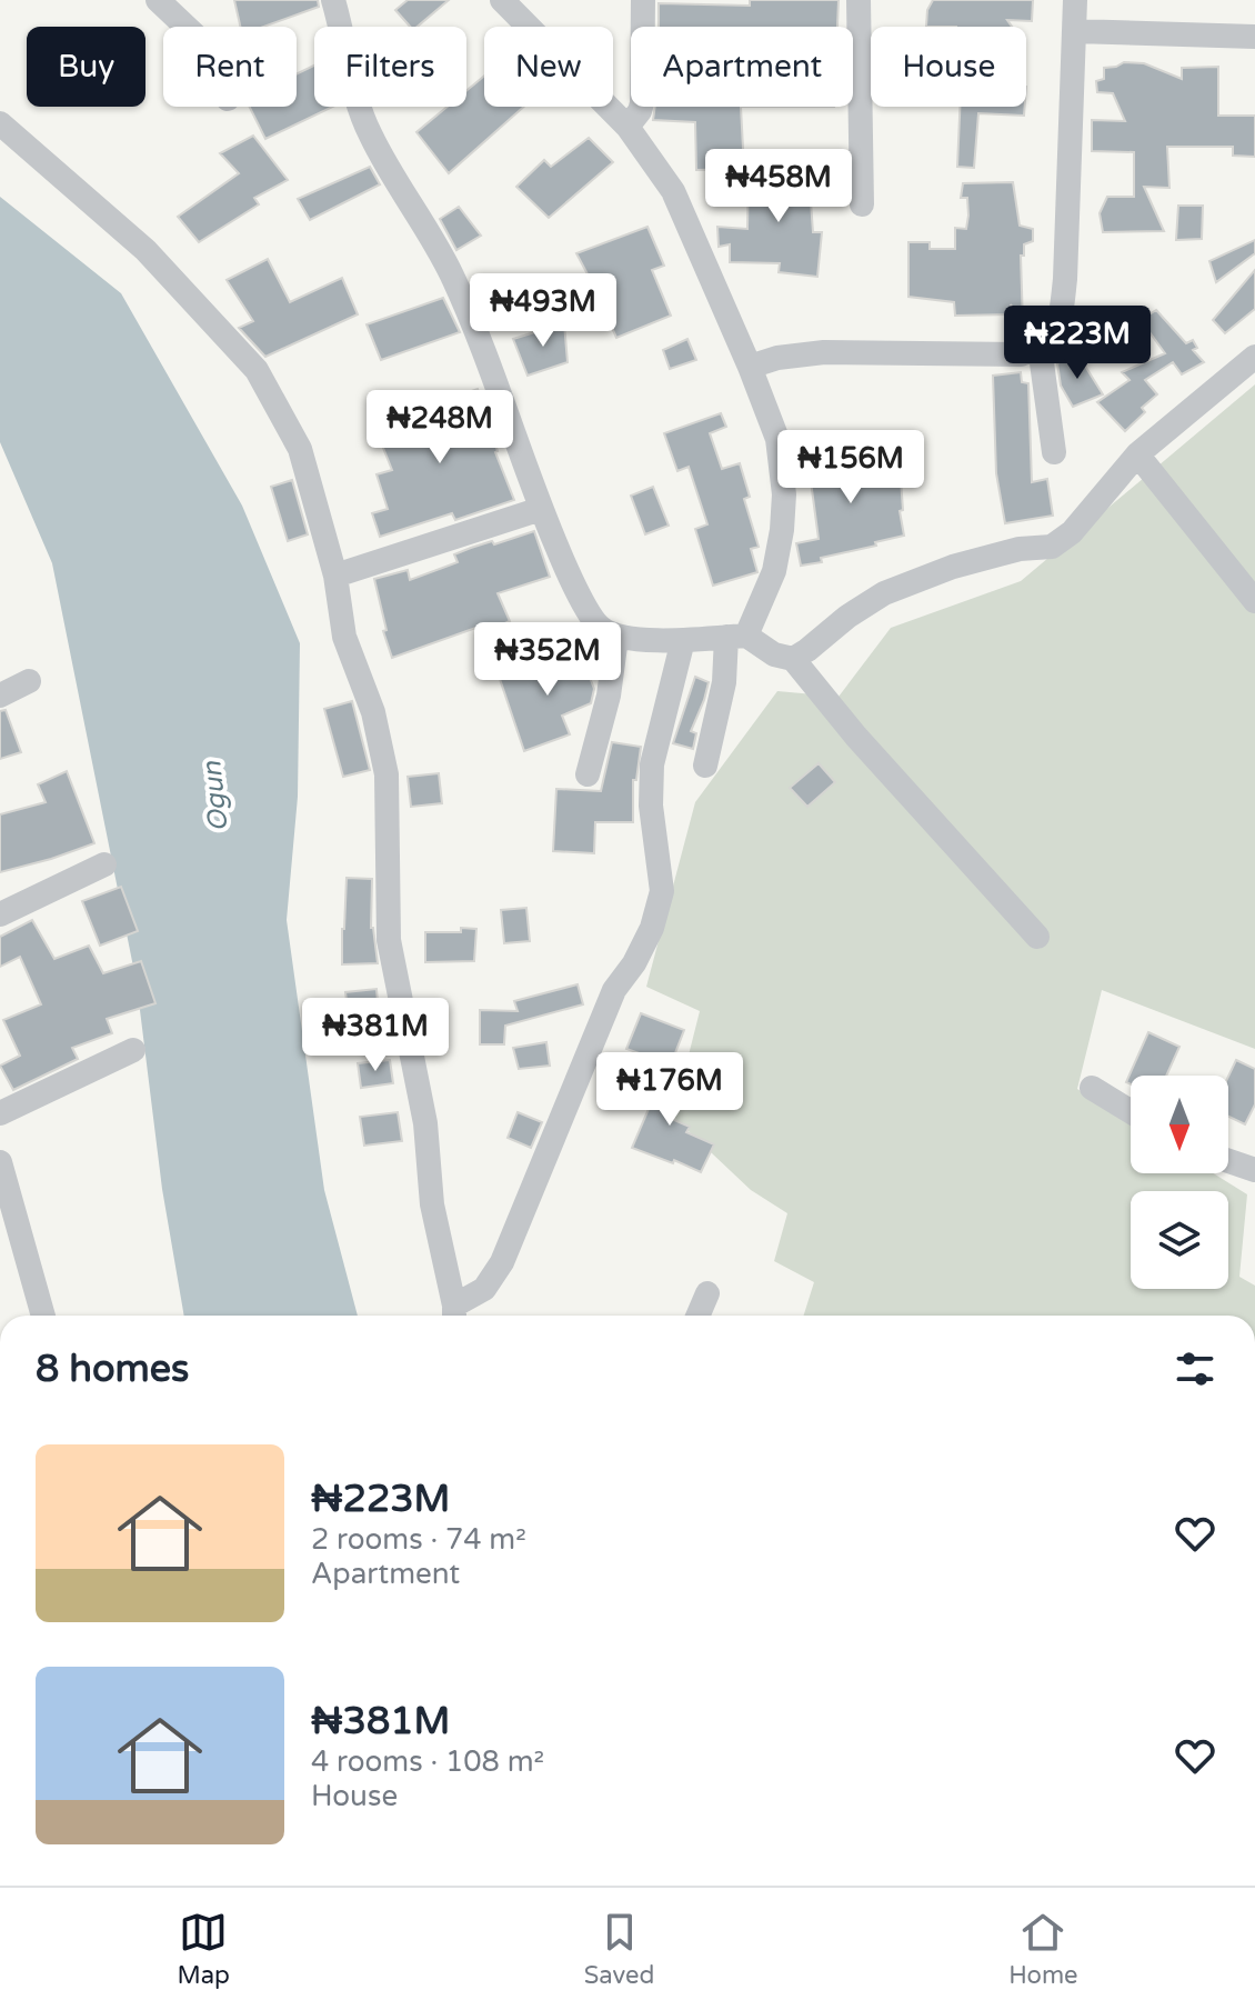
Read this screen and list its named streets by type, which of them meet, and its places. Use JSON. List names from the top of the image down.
{
  "water": ["Ogun"],
  "north": "bottom",
  "page": {
    "chip": [
      "Buy",
      "Rent",
      "Filters",
      "New",
      "Apartment",
      "House"
    ],
    "price": [
      "₦458M",
      "₦493M",
      "₦223M",
      "₦248M",
      "₦156M",
      "₦352M",
      "₦381M",
      "₦176M"
    ],
    "heading": "8 homes",
    "list": [
      {
        "name": "₦223M",
        "note": "2 rooms · 74 m² · Apartment"
      },
      {
        "name": "₦381M",
        "note": "4 rooms · 108 m² · House"
      }
    ],
    "tabs": ["Map", "Saved", "Home"]
  }
}
